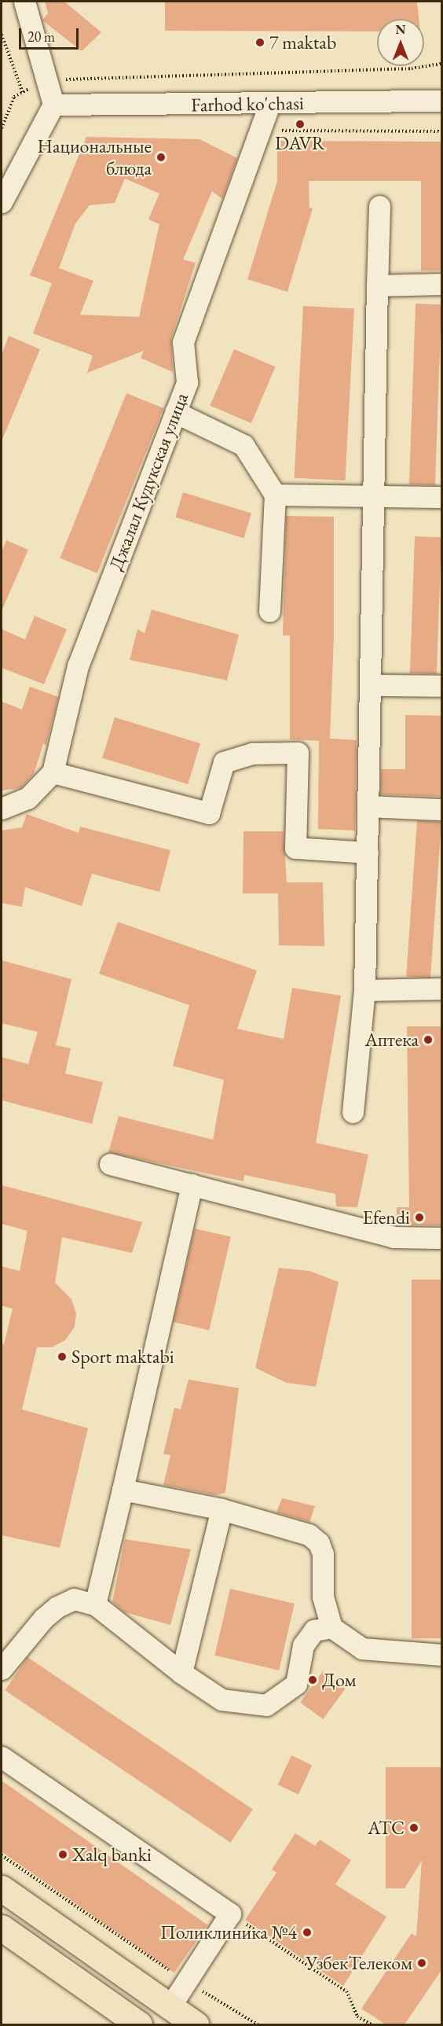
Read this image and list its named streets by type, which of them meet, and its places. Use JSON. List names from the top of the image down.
{
  "streets": {
    "street": ["Farhod ko'chasi", "Джалал Кудукская улица"]
  },
  "crossings": [
    ["Farhod ko'chasi", "Джалал Кудукская улица"]
  ],
  "places": [
    "7 maktab",
    "DAVR",
    "Национальные блюда",
    "Аптека",
    "Efendi",
    "Sport maktabi",
    "Дом",
    "ATC",
    "Xalq banki",
    "Поликлиника №4",
    "УзбекТелеком"
  ],
  "scale_bar": "20 m",
  "north": "top"
}
